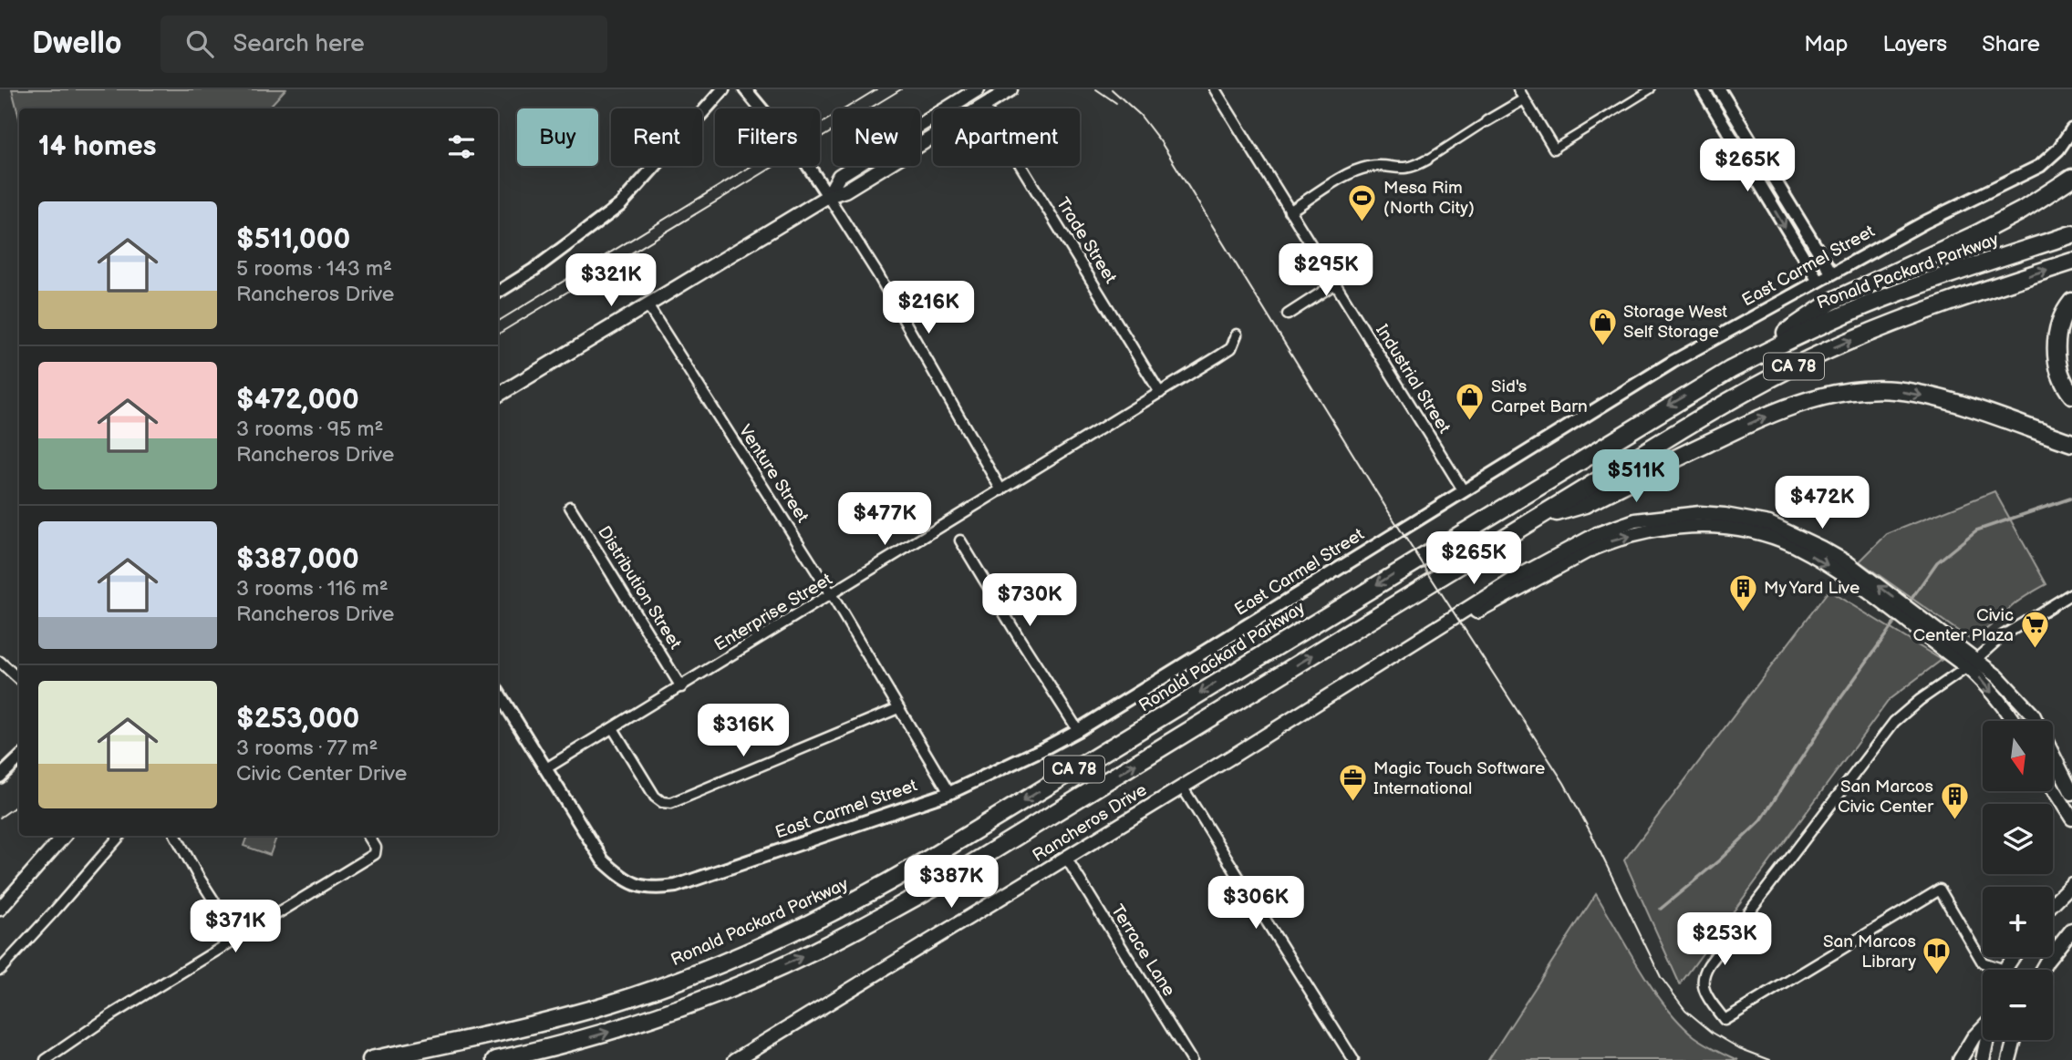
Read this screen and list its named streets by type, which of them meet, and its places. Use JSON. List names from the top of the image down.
{
  "streets": {
    "highway": ["Ronald Packard Parkway", "CA 78"],
    "main road": ["Rancheros Drive"],
    "street": [
      "Trade Street",
      "East Carmel Street",
      "Industrial Street",
      "Venture Street",
      "Distribution Street",
      "Enterprise Street",
      "Terrace Lane"
    ]
  },
  "crossings": [
    ["Trade Street", "Enterprise Street"],
    ["East Carmel Street", "Industrial Street"],
    ["East Carmel Street", "Venture Street"],
    ["East Carmel Street", "Enterprise Street"],
    ["Venture Street", "Enterprise Street"],
    ["Distribution Street", "Enterprise Street"],
    ["Rancheros Drive", "Terrace Lane"]
  ],
  "places": {
    "sports": ["Mesa Rim (North City)"],
    "shop": ["Storage West Self Storage", "Sid's Carpet Barn"],
    "building": ["My Yard Live", "San Marcos Civic Center"],
    "supermarket": ["Civic Center Plaza"],
    "office": ["Magic Touch Software International"],
    "library": ["San Marcos Library"]
  },
  "north": "bottom",
  "page": {
    "header": "Dwello",
    "search": "Search here",
    "nav": ["Map", "Layers", "Share"],
    "chip": [
      "Buy",
      "Rent",
      "Filters",
      "New",
      "Apartment"
    ],
    "heading": "14 homes",
    "price": [
      "$265K",
      "$295K",
      "$321K",
      "$216K",
      "$511K",
      "$472K",
      "$477K",
      "$265K",
      "$730K",
      "$316K",
      "$387K",
      "$306K",
      "$371K",
      "$253K"
    ],
    "list": [
      {
        "name": "$511,000",
        "note": "5 rooms · 143 m² · Rancheros Drive"
      },
      {
        "name": "$472,000",
        "note": "3 rooms · 95 m² · Rancheros Drive"
      },
      {
        "name": "$387,000",
        "note": "3 rooms · 116 m² · Rancheros Drive"
      },
      {
        "name": "$253,000",
        "note": "3 rooms · 77 m² · Civic Center Drive"
      }
    ],
    "map_buttons": ["+", "−"]
  }
}
